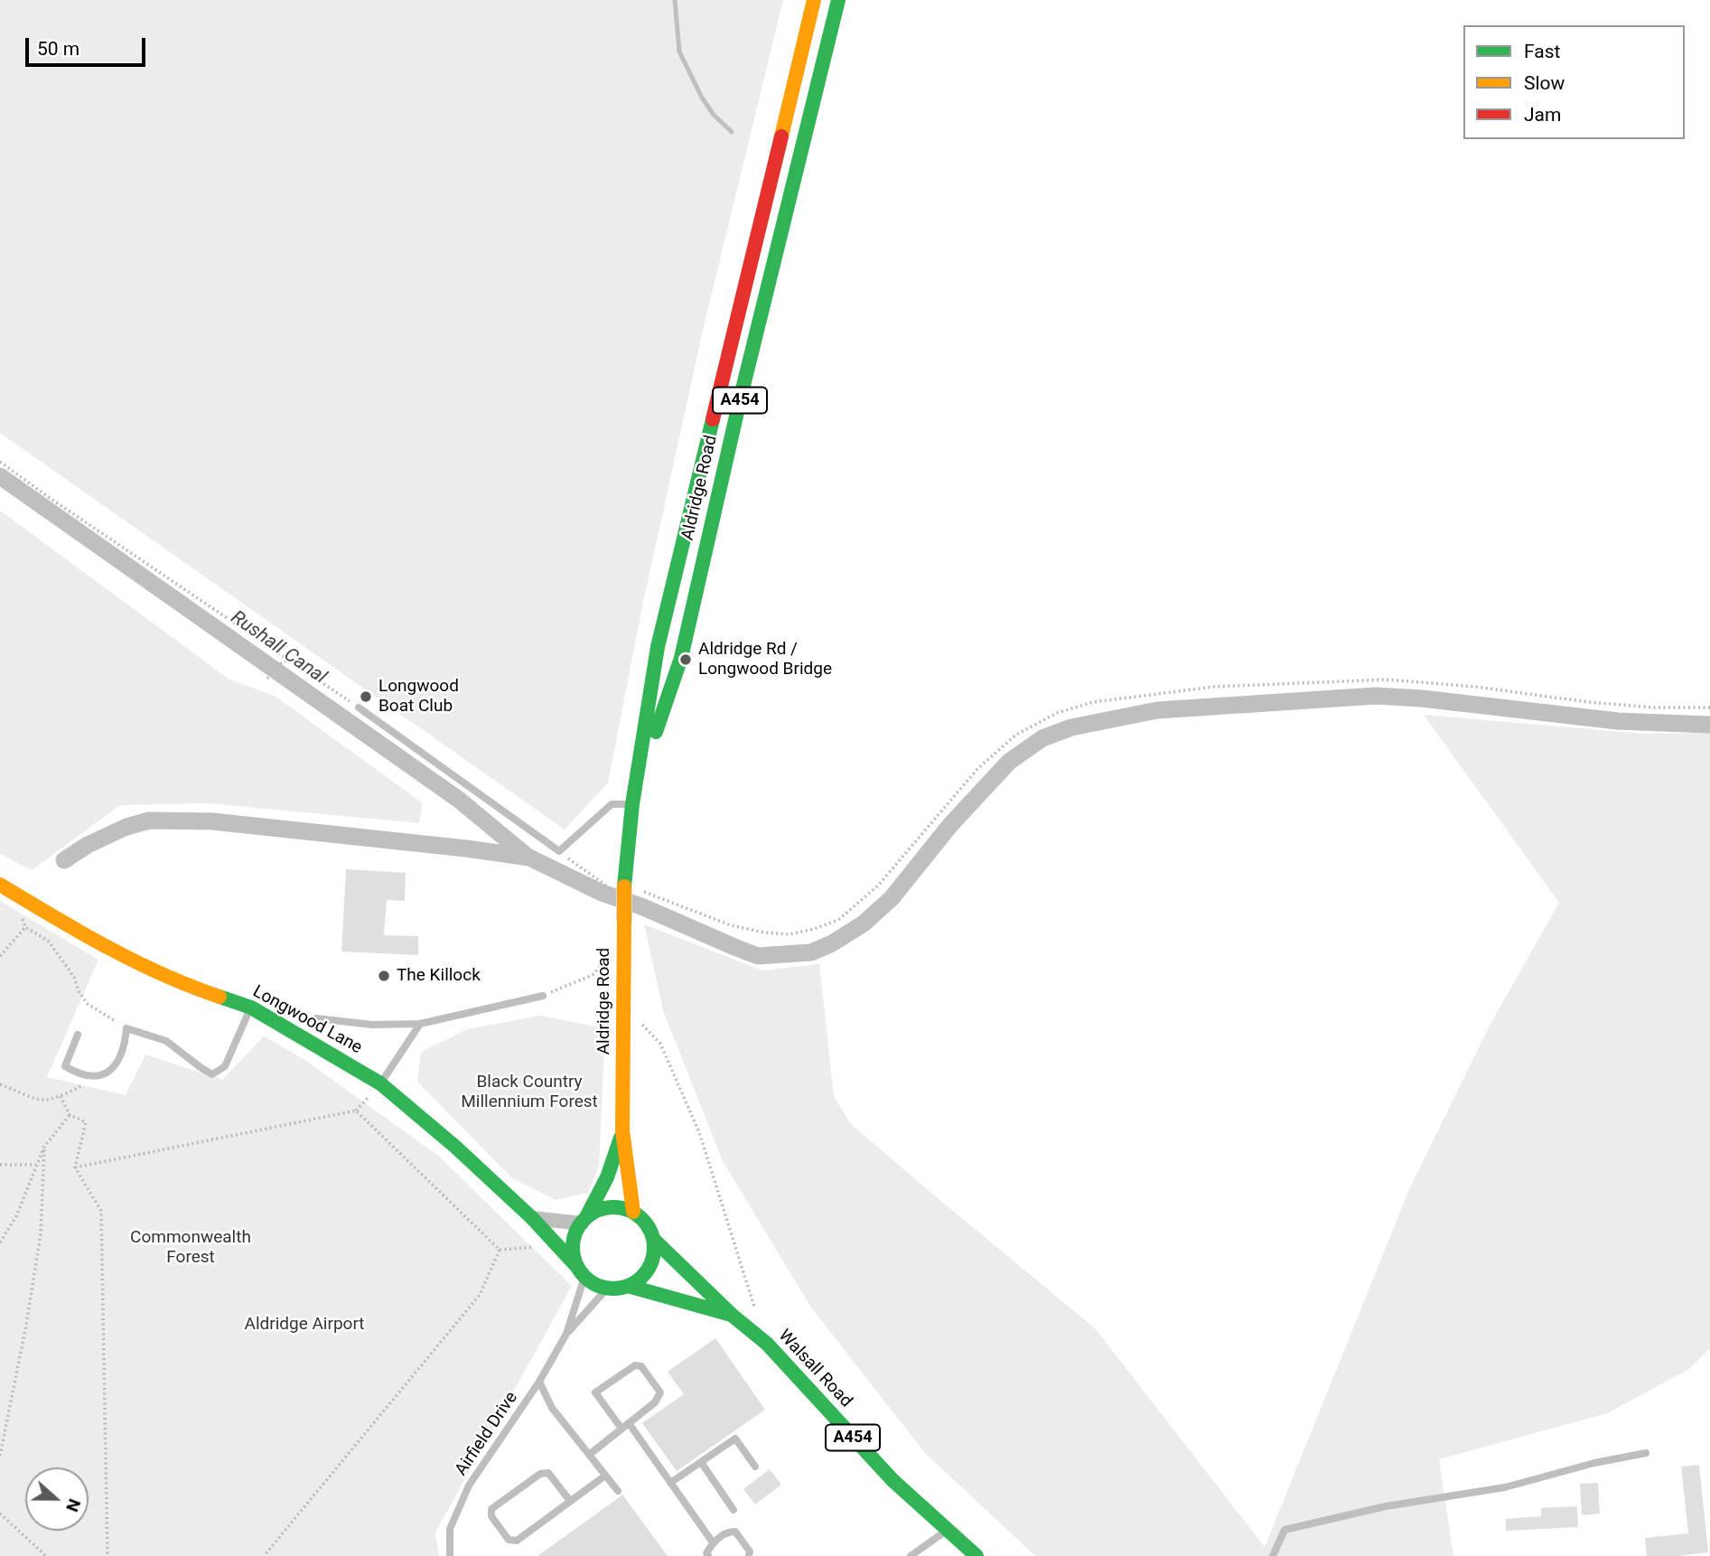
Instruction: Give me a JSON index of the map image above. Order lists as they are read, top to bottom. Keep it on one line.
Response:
{"streets":{"main road":["A454","Aldridge Road","Longwood Lane","Walsall Road"],"lane":["Airfield Drive"]},"crossings":[["Aldridge Road","Longwood Lane"],["Aldridge Road","Walsall Road"],["Aldridge Road","Airfield Drive"],["Longwood Lane","Walsall Road"],["Longwood Lane","Airfield Drive"],["Walsall Road","Airfield Drive"]],"water":["Rushall Canal"],"parks":["Black Country Millennium Forest","Commonwealth Forest","Aldridge Airport"],"places":["Aldridge Rd / Longwood Bridge","Longwood Boat Club","The Killock"],"legend":["Fast","Slow","Jam"],"scale_bar":"50 m","north":"right"}
